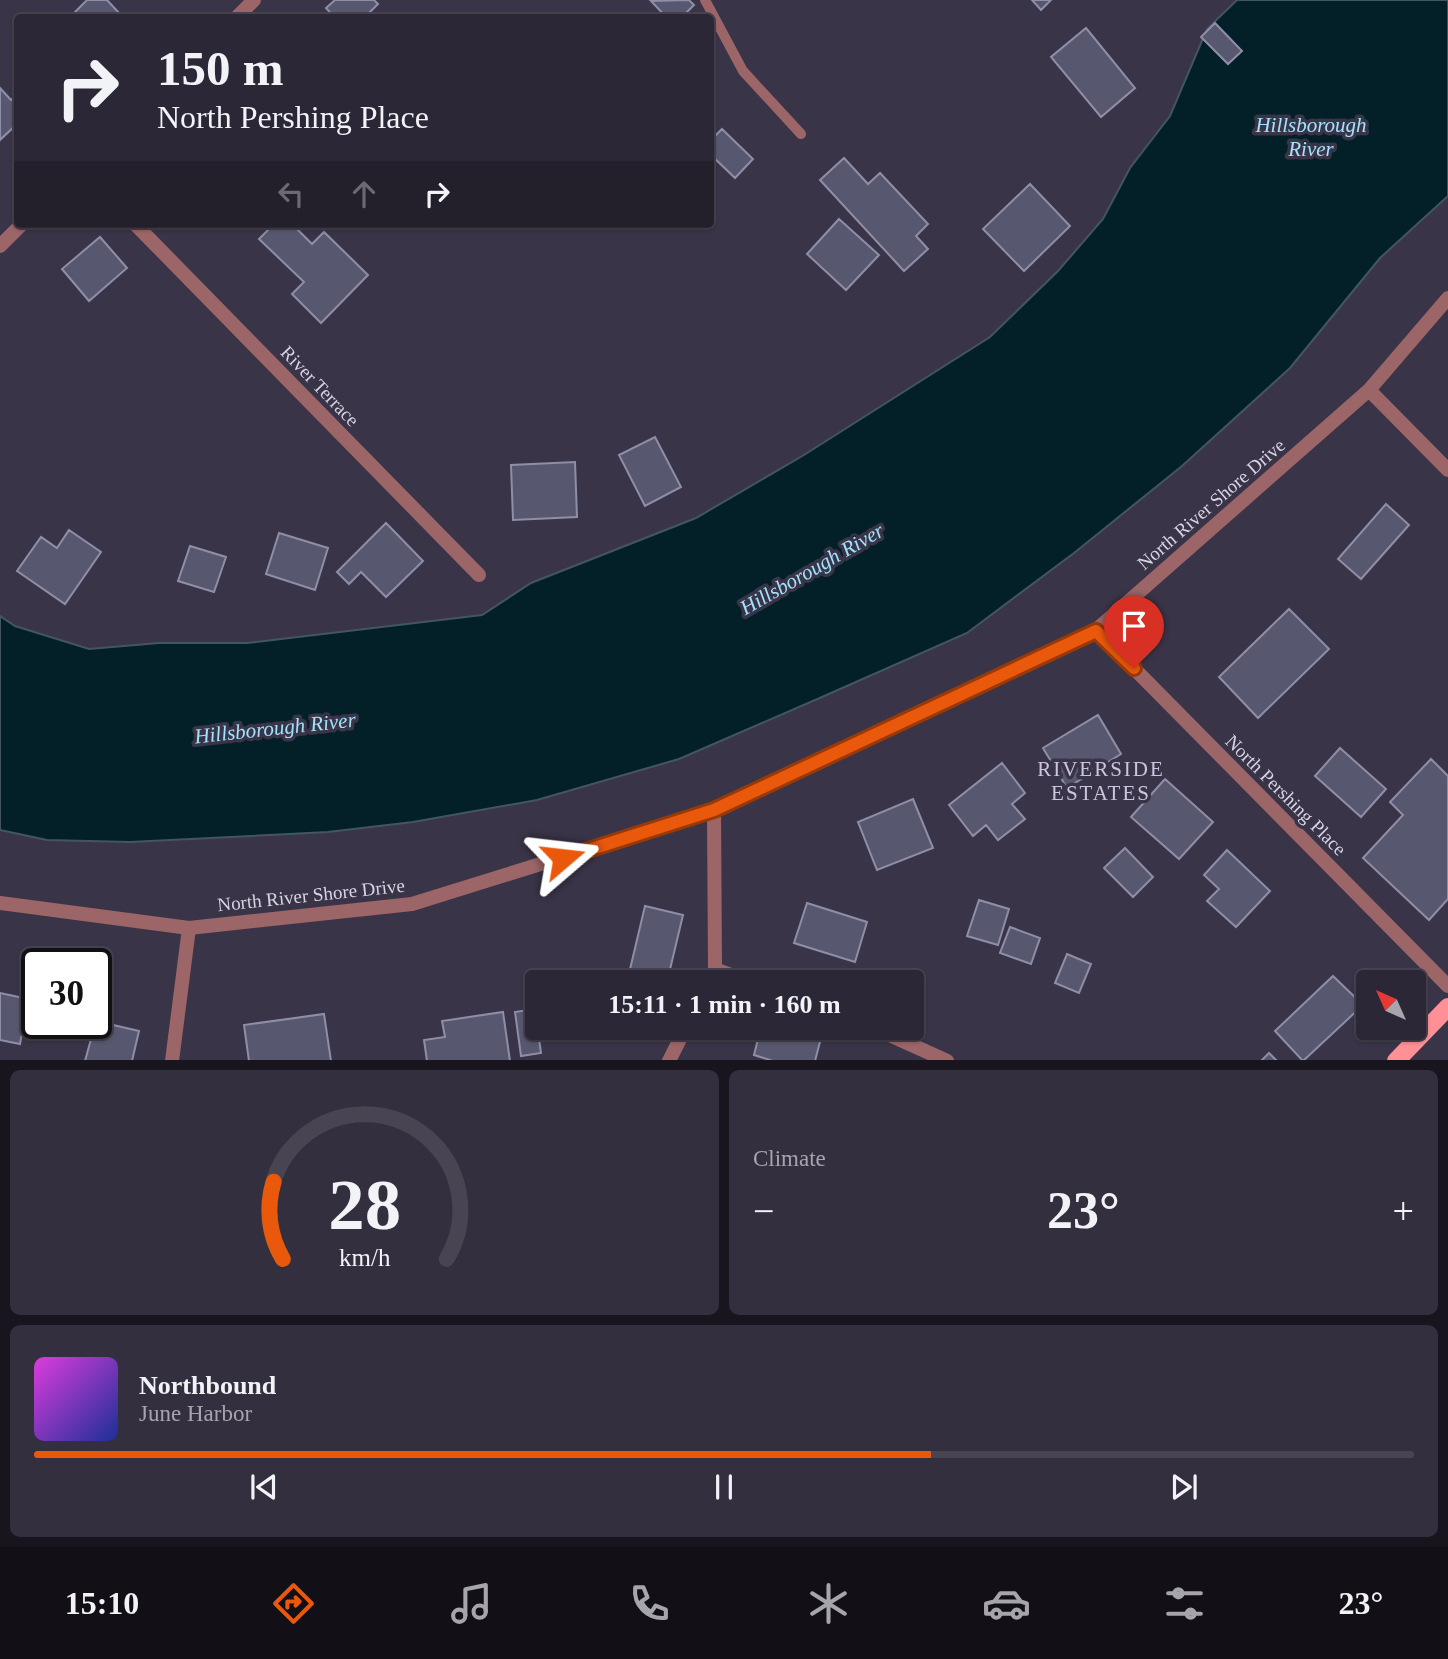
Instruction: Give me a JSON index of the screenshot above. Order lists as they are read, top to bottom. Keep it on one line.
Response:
{"streets":{"street":["River Terrace","North River Shore Drive","North Pershing Place"]},"crossings":[["North River Shore Drive","North Pershing Place"]],"districts":["RIVERSIDE ESTATES"],"water":["Hillsborough River"],"north":"top left","page":{"turn":["150 m","North Pershing Place"],"limit":"30","trip":"15:11 · 1 min · 160 m","tile":"Climate","heat":["−","23°","+"],"song":["Northbound","June Harbor"],"tabs":["15:10","23°"],"gauge":["28","km/h"]}}
